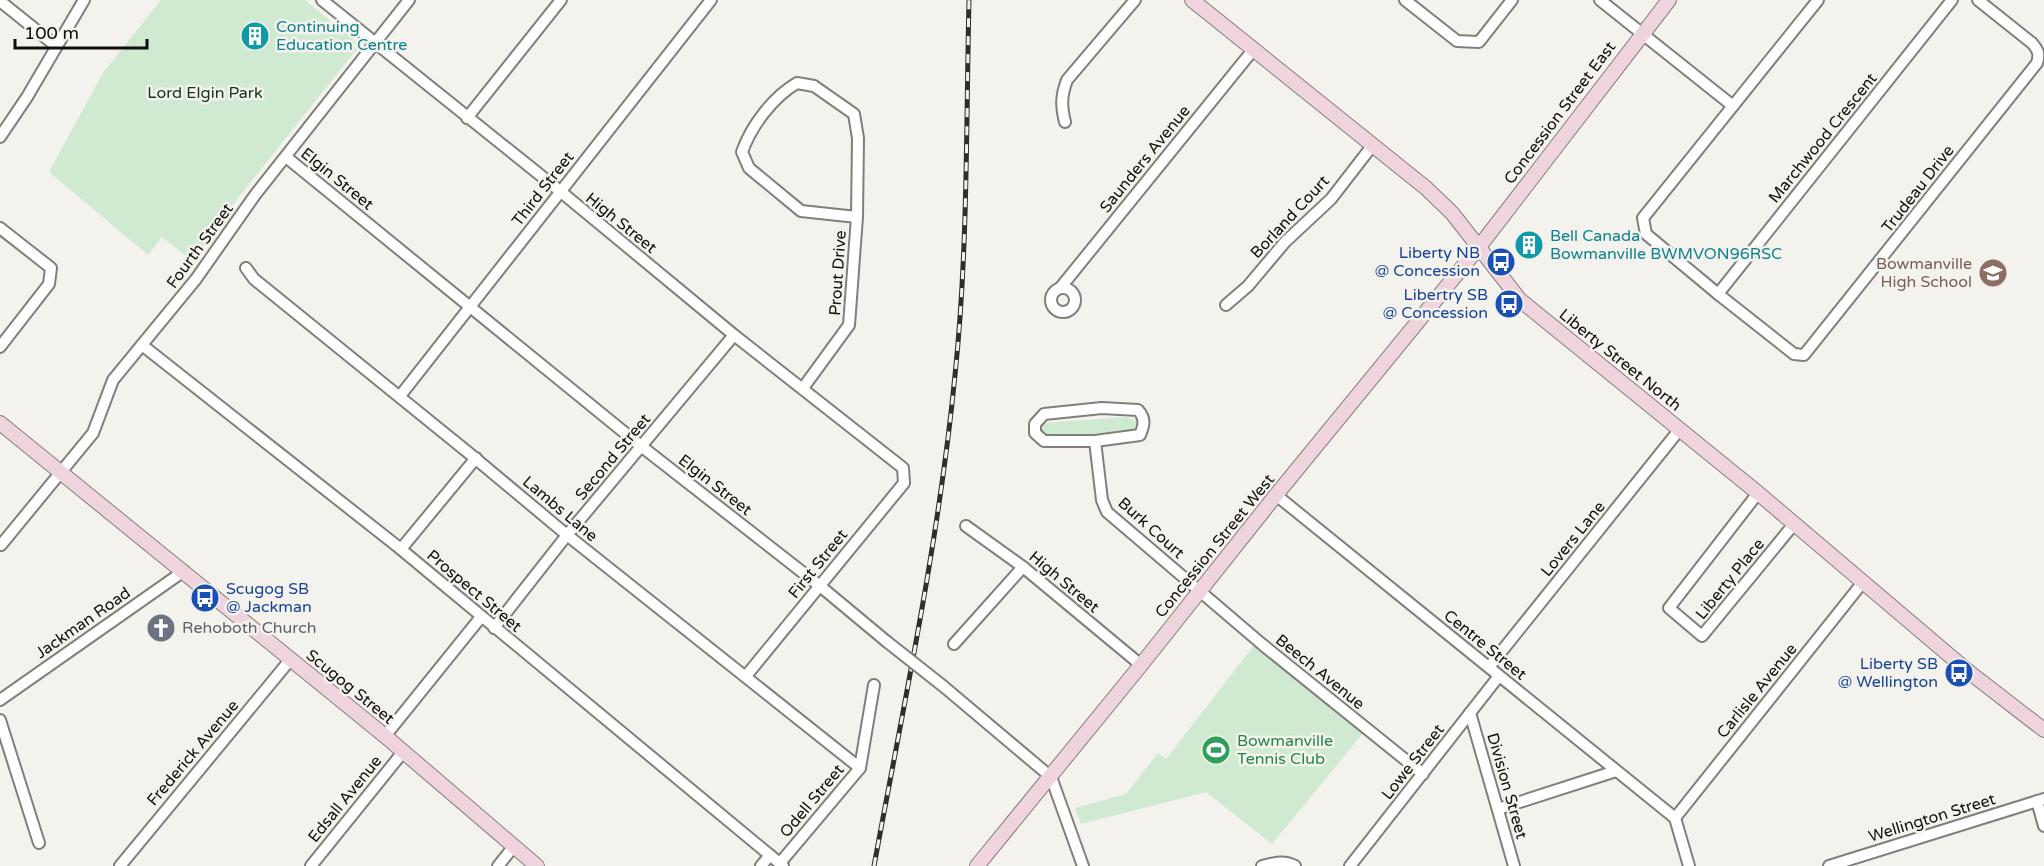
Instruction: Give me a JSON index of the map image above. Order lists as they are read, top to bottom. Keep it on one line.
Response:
{"streets":{"street":["Concession Street East","Marchwood Crescent","Saunders Avenue","Elgin Street","Third Street","Trudeau Drive","Borland Court","High Street","Fourth Street","Prout Drive","Liberty Street North","Second Street","Lambs Lane","Burk Court","Lovers Lane","Concession Street West","First Street","Liberty Place","Prospect Street","Jackman Road","Centre Street","Beech Avenue","Scugog Street","Carlisle Avenue","Frederick Avenue","Lowe Street","Division Street","Edsall Avenue","Odell Street","Wellington Street"]},"crossings":[["Concession Street East","Liberty Street North"],["Concession Street East","Concession Street West"],["Marchwood Crescent","Trudeau Drive"],["Saunders Avenue","Liberty Street North"],["Elgin Street","Third Street"],["Elgin Street","Fourth Street"],["Elgin Street","Second Street"],["Elgin Street","Concession Street West"],["Elgin Street","First Street"],["Third Street","High Street"],["Third Street","Lambs Lane"],["Borland Court","Liberty Street North"],["High Street","Fourth Street"],["High Street","Prout Drive"],["High Street","Second Street"],["High Street","Concession Street West"],["High Street","First Street"],["Fourth Street","Prospect Street"],["Fourth Street","Scugog Street"],["Liberty Street North","Lovers Lane"],["Liberty Street North","Concession Street West"],["Liberty Street North","Liberty Place"],["Liberty Street North","Carlisle Avenue"],["Second Street","Lambs Lane"],["Second Street","Prospect Street"],["Lambs Lane","First Street"],["Lambs Lane","Odell Street"],["Burk Court","Concession Street West"],["Burk Court","Beech Avenue"],["Lovers Lane","Centre Street"],["Concession Street West","Centre Street"],["Concession Street West","Beech Avenue"],["Prospect Street","Odell Street"],["Jackman Road","Scugog Street"],["Centre Street","Carlisle Avenue"],["Centre Street","Lowe Street"],["Beech Avenue","Lowe Street"],["Scugog Street","Frederick Avenue"],["Scugog Street","Edsall Avenue"],["Lowe Street","Division Street"]],"parks":["Lord Elgin Park"],"places":{"building":["Continuing Education Centre","Bell Canada Bowmanville BWMVON96RSC"],"bus stop":["Liberty NB @ Concession","Libertry SB @ Concession","Scugog SB @ Jackman","Liberty SB @ Wellington"],"school or university":["Bowmanville High School"],"church":["Rehoboth Church"],"sports":["Bowmanville Tennis Club"]},"scale_bar":"100 m"}
